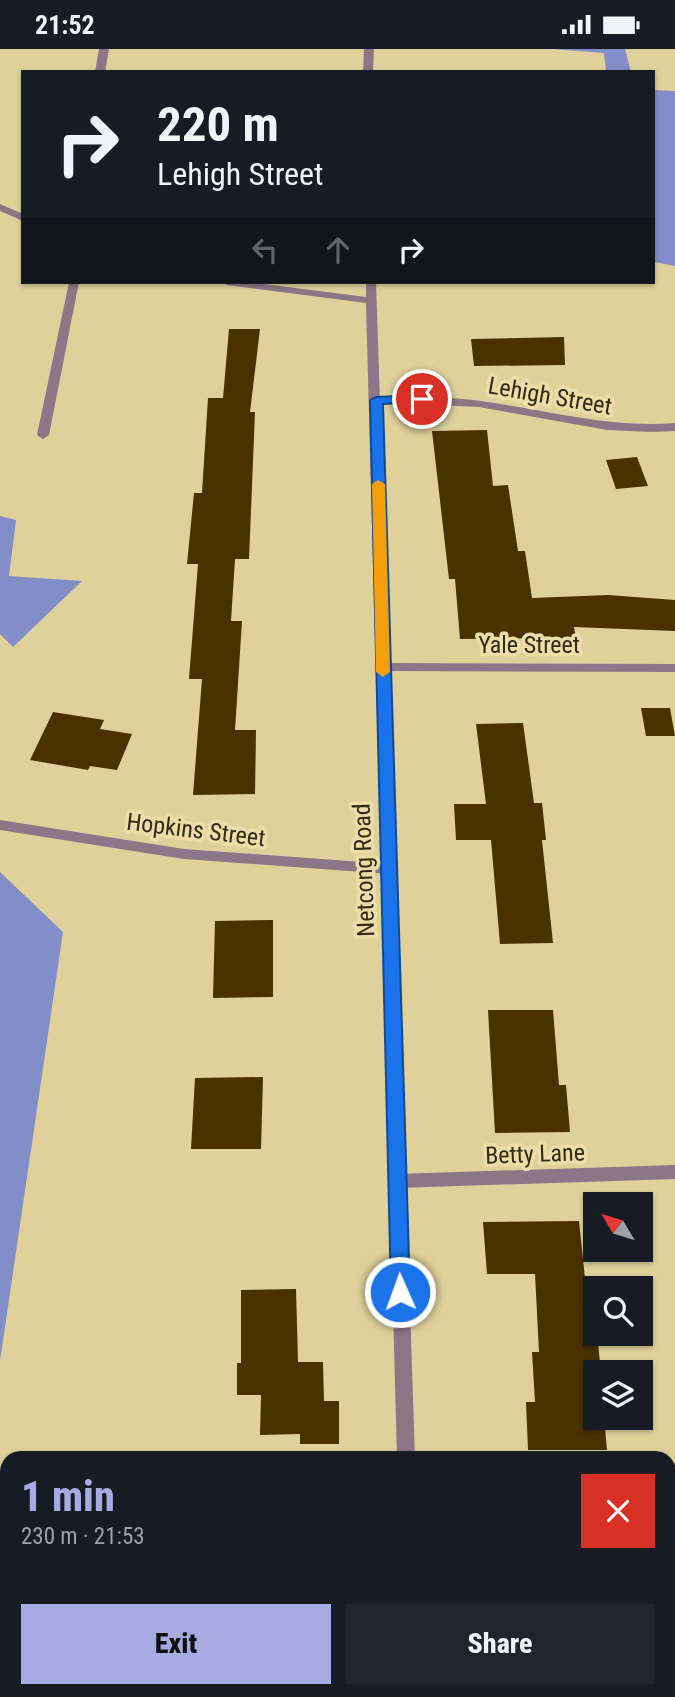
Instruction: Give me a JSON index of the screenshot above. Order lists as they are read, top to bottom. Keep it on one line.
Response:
{"streets":{"street":["Lehigh Street","Yale Street","Hopkins Street","Netcong Road","Betty Lane"]},"crossings":[["Lehigh Street","Netcong Road"],["Yale Street","Netcong Road"],["Hopkins Street","Netcong Road"],["Netcong Road","Betty Lane"]],"north":"top left","page":{"status":"21:52","turn":["220 m","Lehigh Street"],"heading":["1 min","230 m · 21:53"],"buttons":["Exit","Share"]}}
